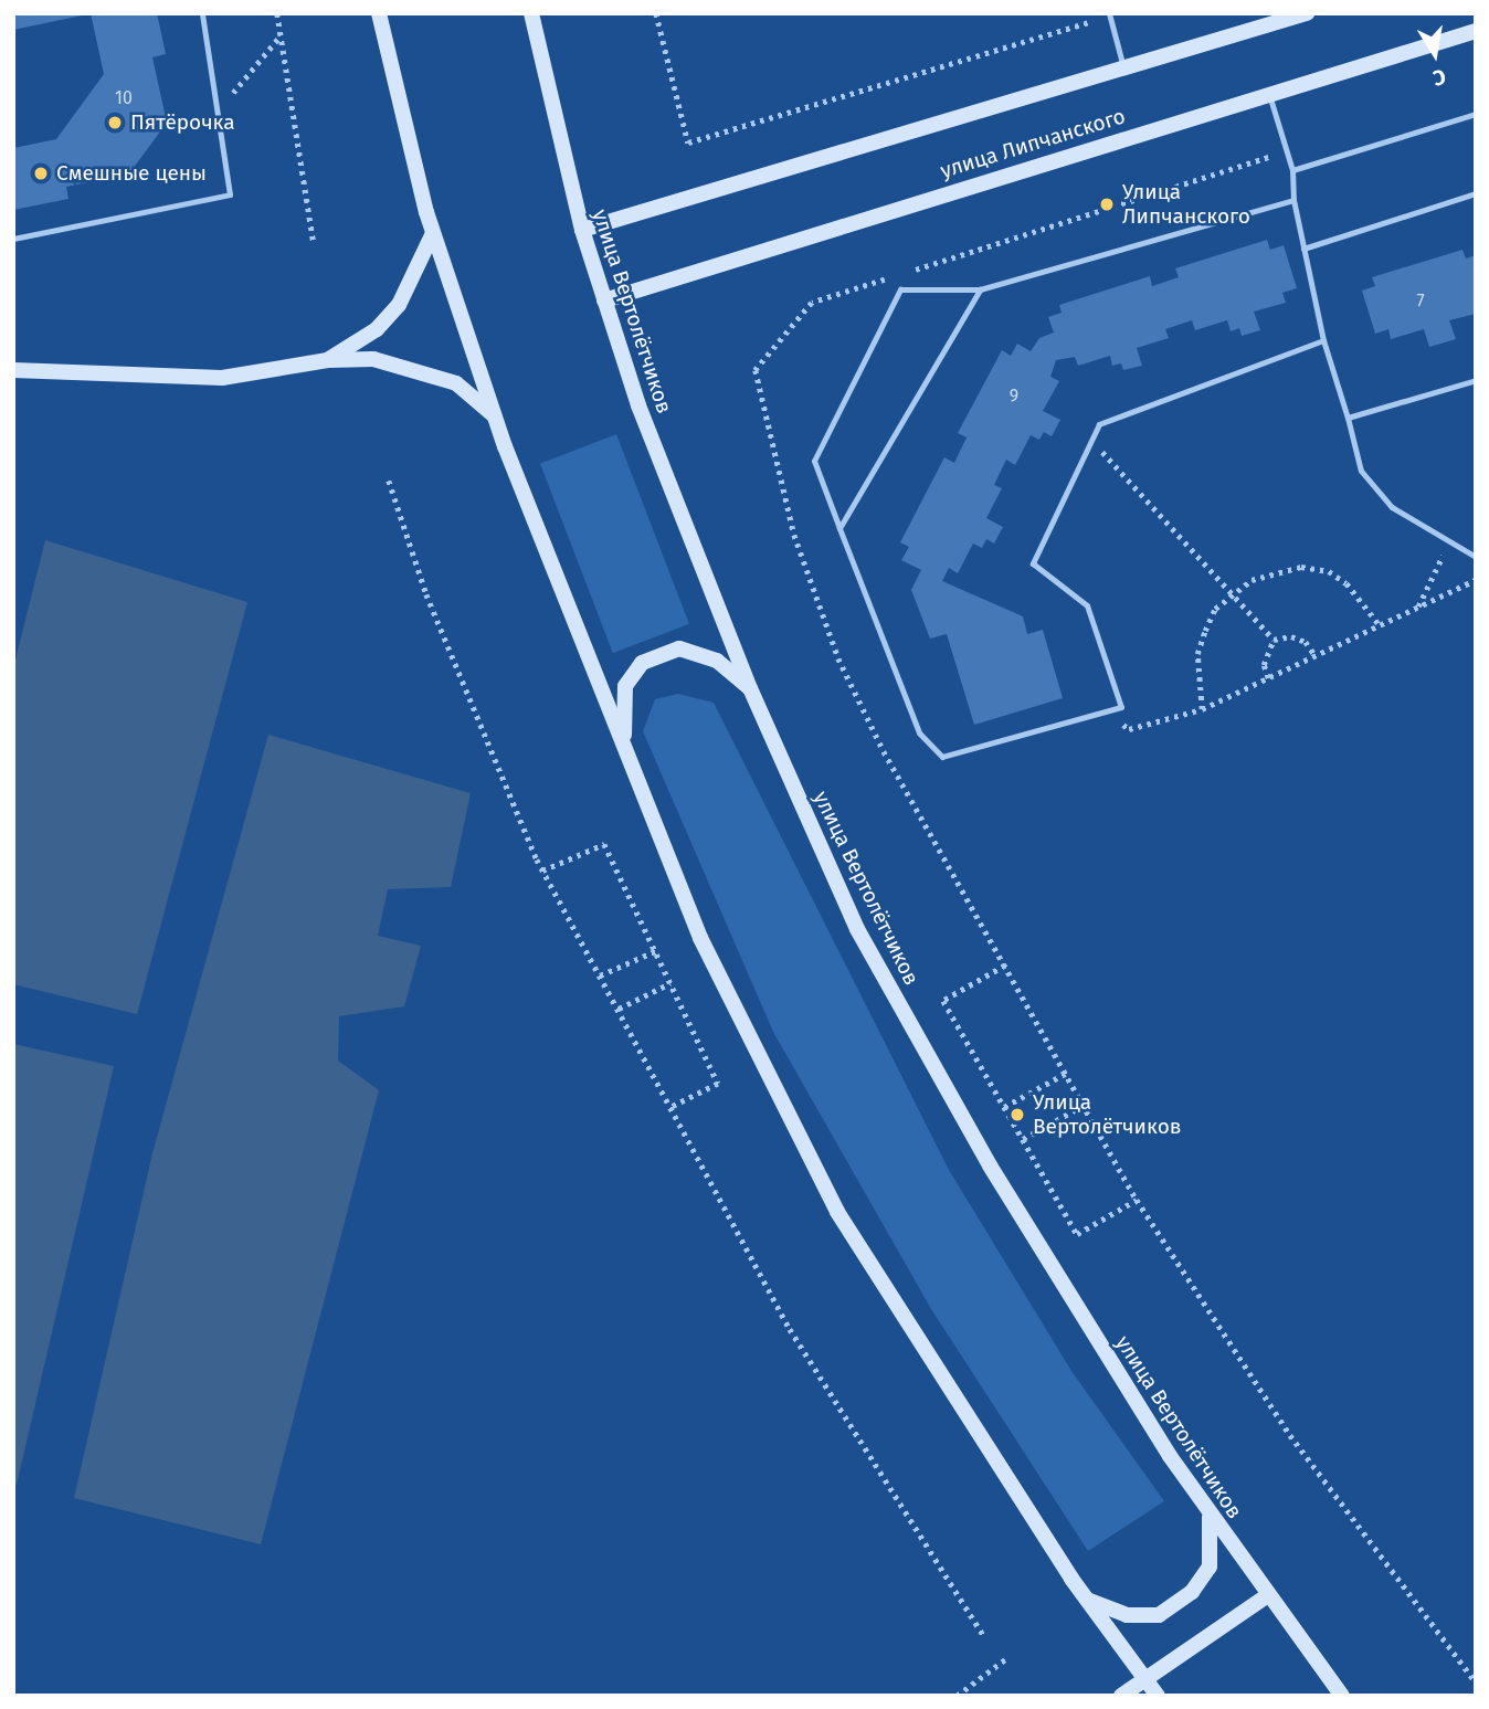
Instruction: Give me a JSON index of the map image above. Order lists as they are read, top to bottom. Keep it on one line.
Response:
{"streets":{"main road":["улица Липчанского","улица Вертолётчиков"]},"crossings":[["улица Липчанского","улица Вертолётчиков"]],"places":["Пятёрочка","Смешные цены","Улица Липчанского","Улица Вертолётчиков"],"house_numbers":["10","7","9"],"north":"bottom"}
